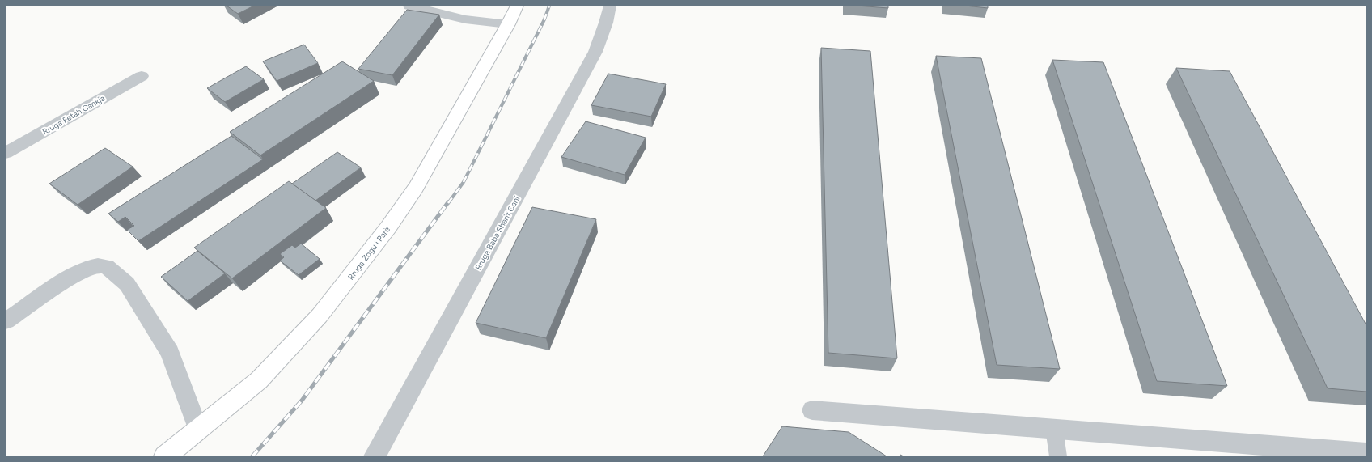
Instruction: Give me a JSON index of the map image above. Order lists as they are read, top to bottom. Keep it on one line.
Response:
{"streets":{"main road":["Rruga Zogu i Parë"],"street":["Rruga Fetah Cankja","Rruga Baba Sherif Cani"]}}
